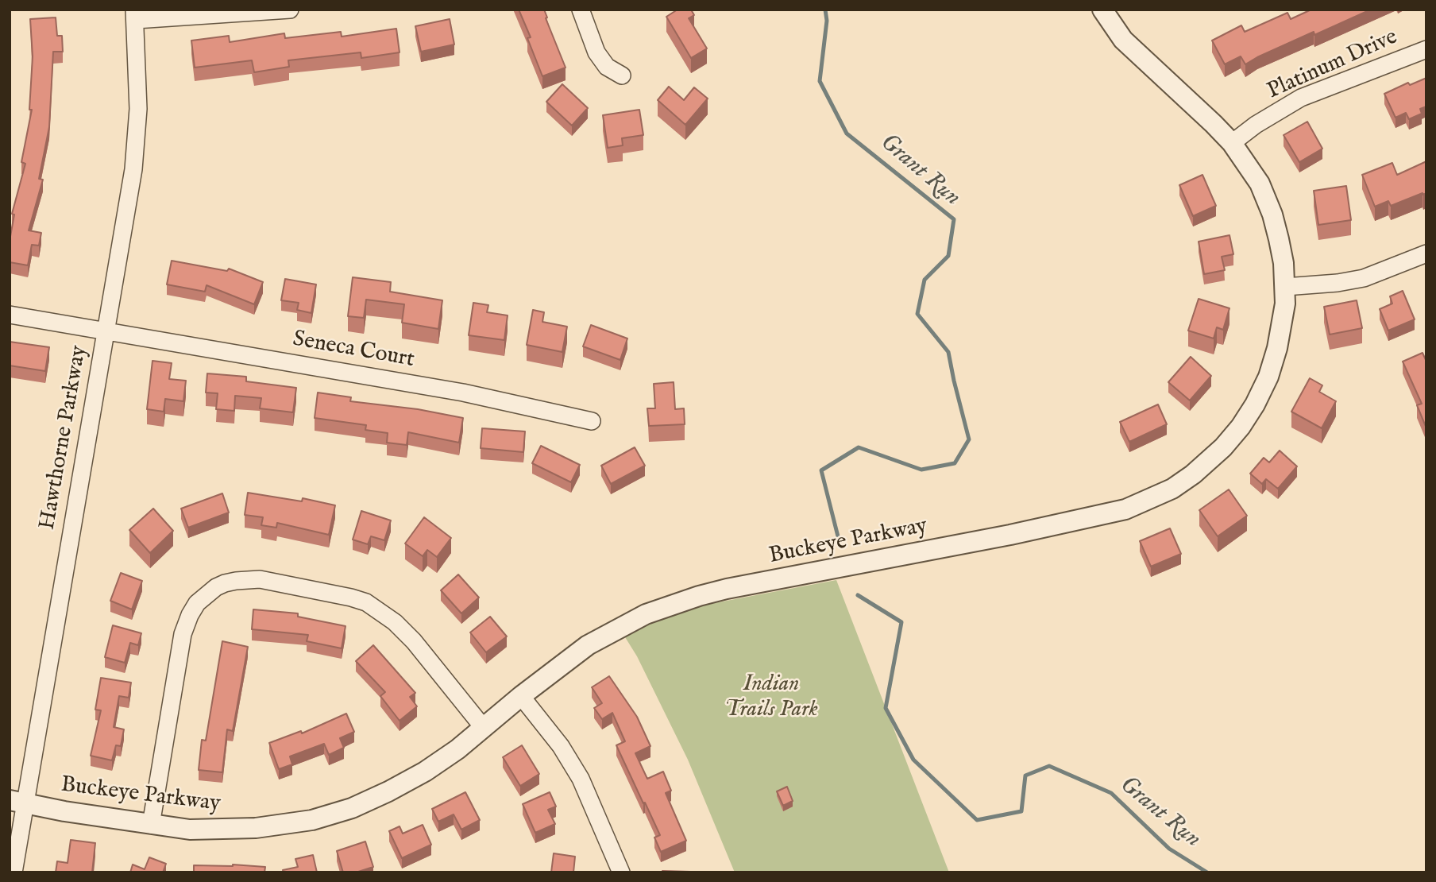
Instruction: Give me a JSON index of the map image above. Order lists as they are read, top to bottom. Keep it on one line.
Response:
{"streets":{"street":["Platinum Drive","Seneca Court","Hawthorne Parkway","Buckeye Parkway"]},"crossings":[["Platinum Drive","Buckeye Parkway"],["Seneca Court","Hawthorne Parkway"],["Hawthorne Parkway","Buckeye Parkway"]],"water":["Grant Run"],"parks":["Indian Trails Park"]}
